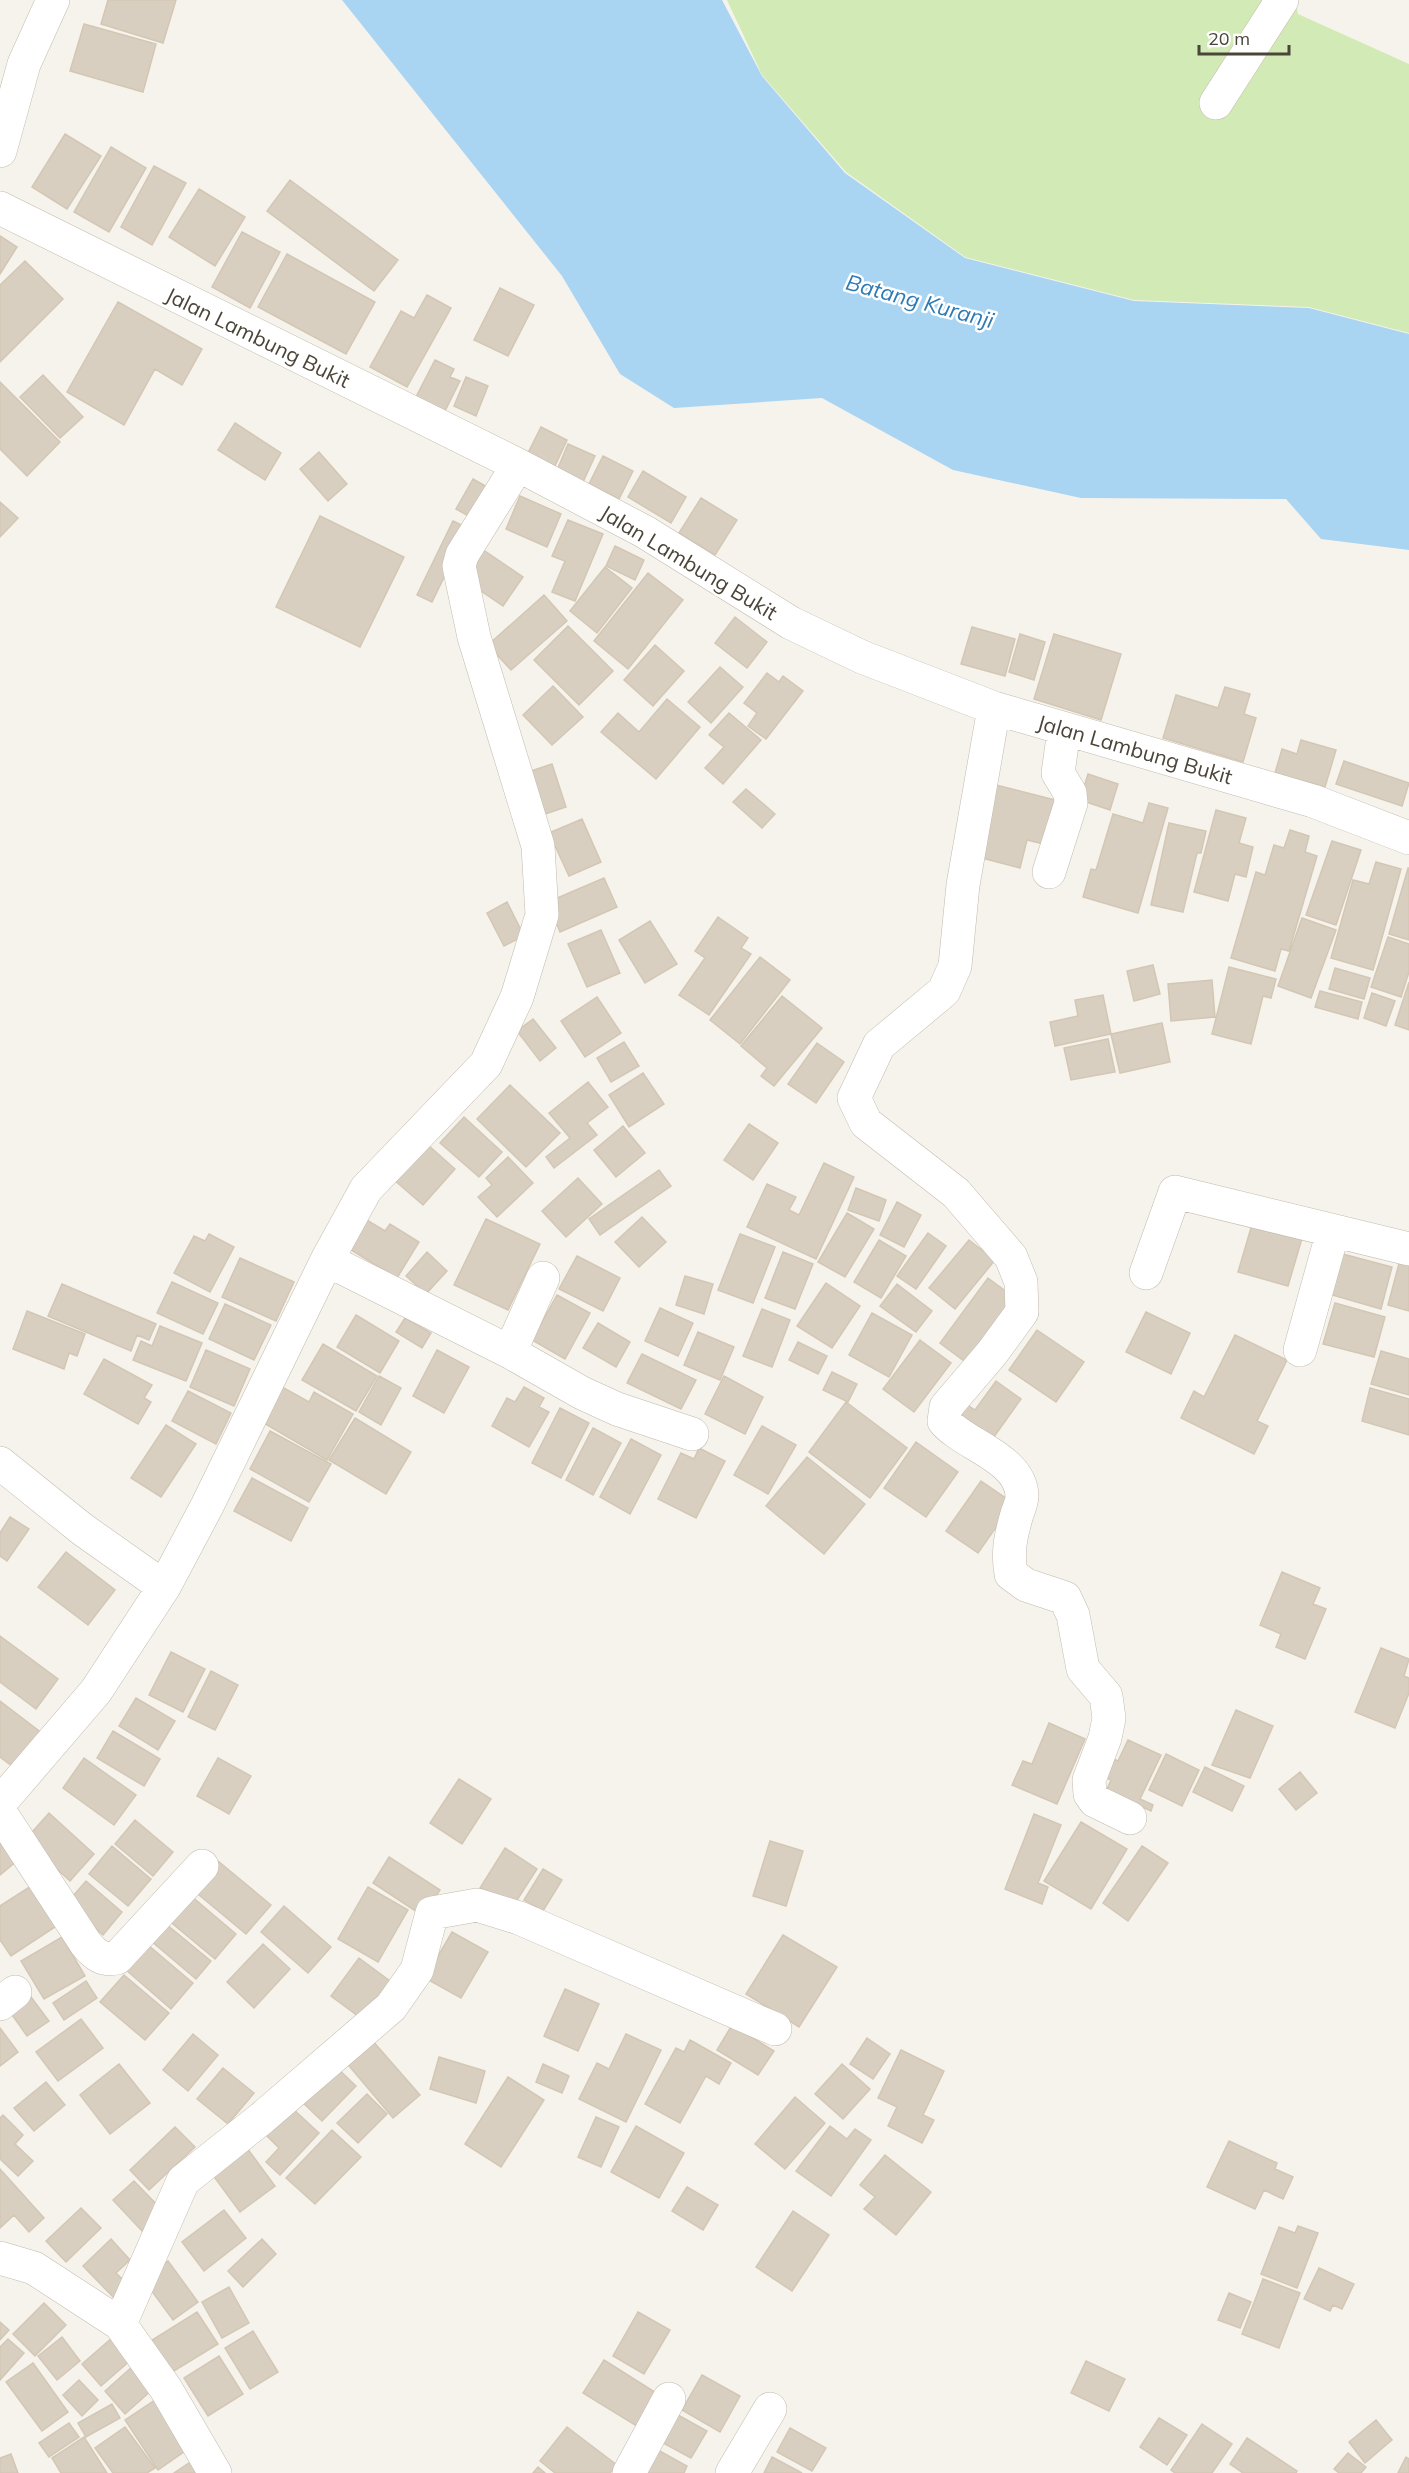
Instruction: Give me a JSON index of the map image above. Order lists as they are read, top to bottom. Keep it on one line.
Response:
{"streets":{"street":["Jalan Lambung Bukit"]},"water":["Batang Kuranji"],"scale_bar":"20 m"}
